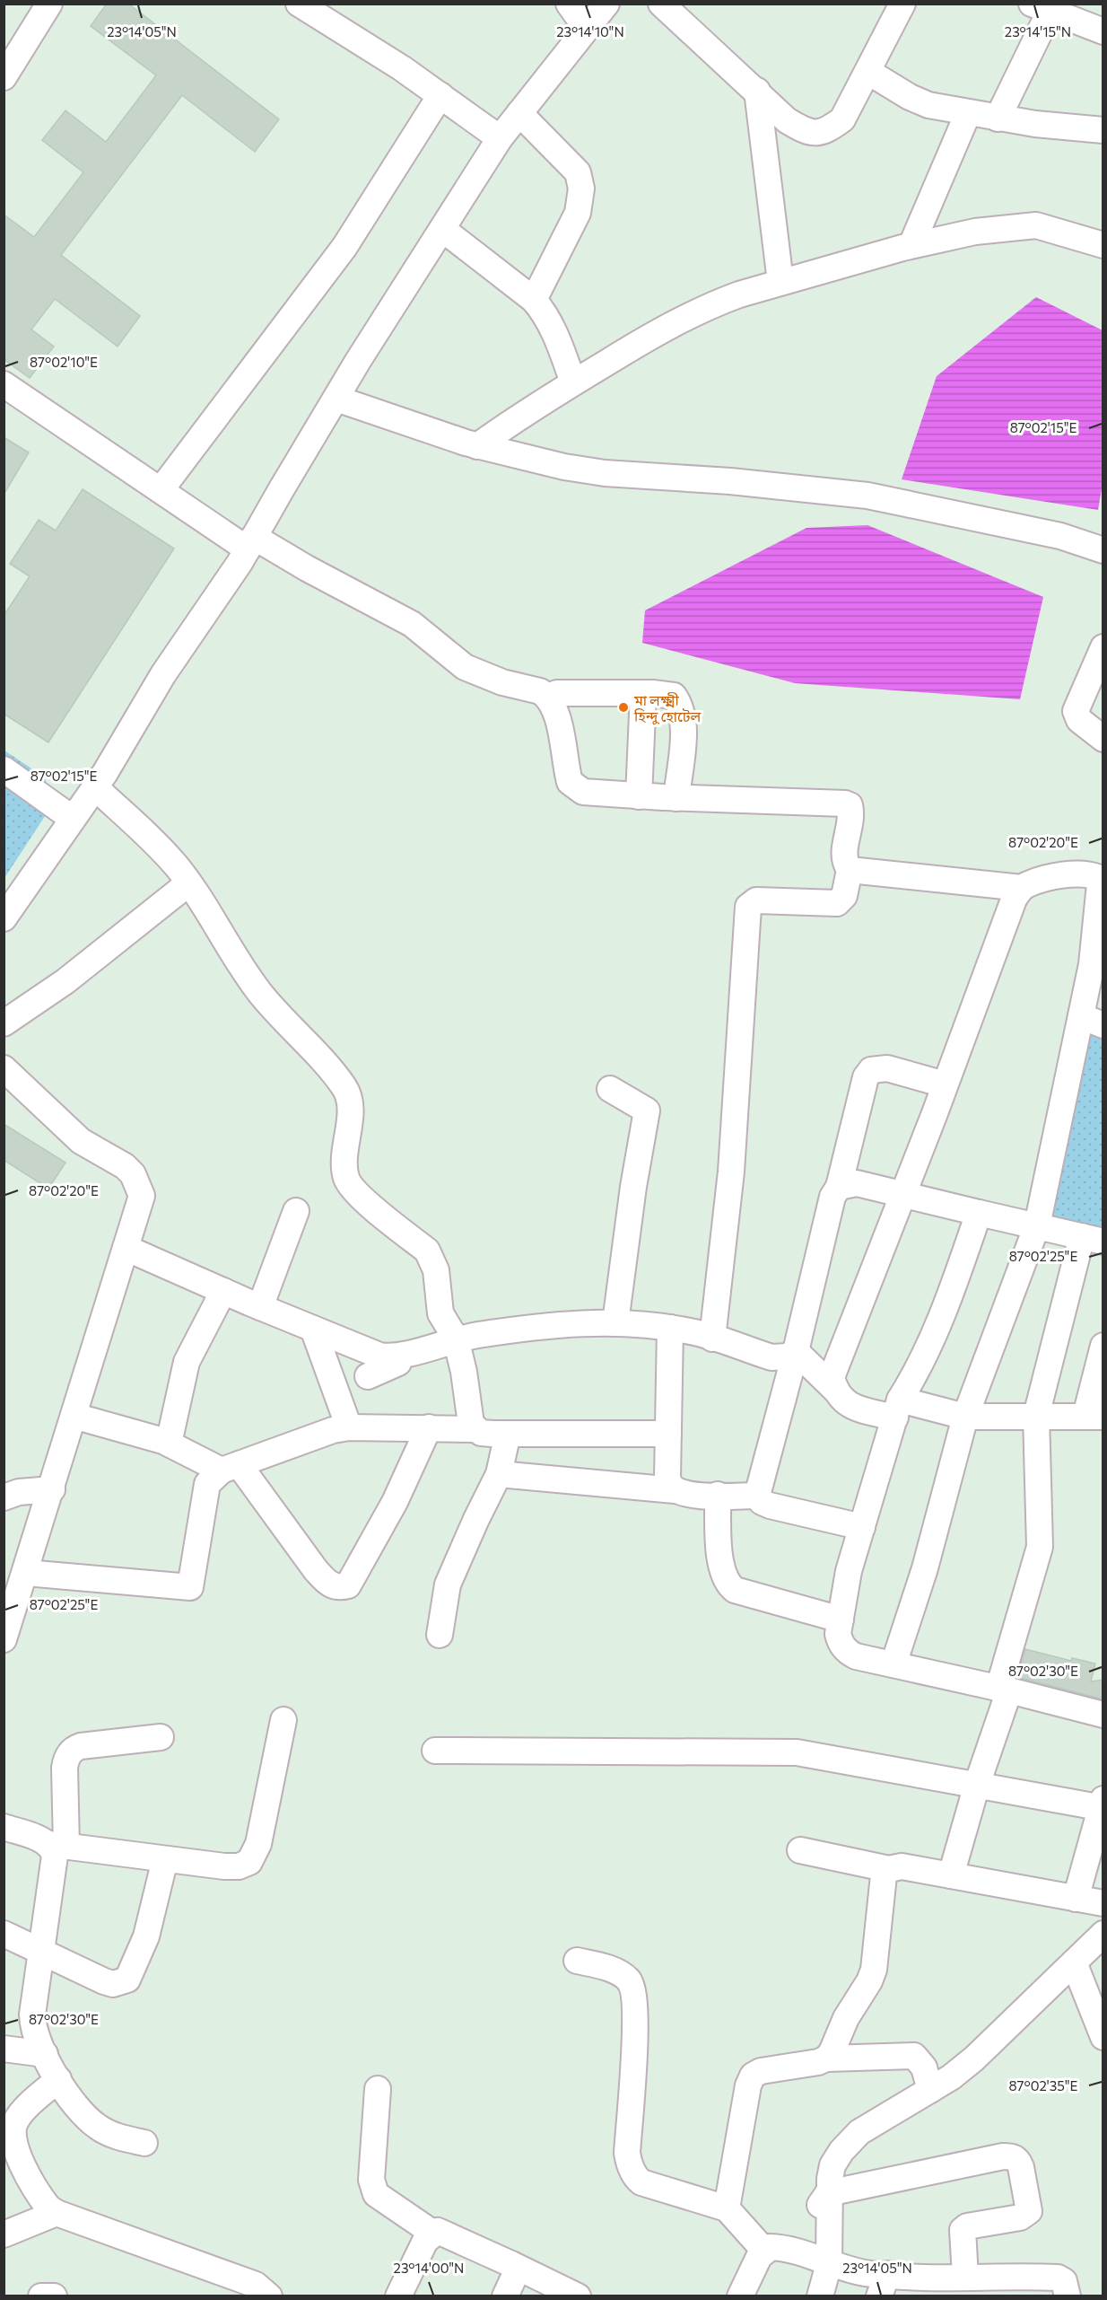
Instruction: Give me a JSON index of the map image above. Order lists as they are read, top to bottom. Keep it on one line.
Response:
{"places":["মা লক্ষ্মী হিন্দু হোটেল"],"coordinates":["23°14'05\"N","23°14'10\"N","23°14'15\"N","87°02'10\"E","87°02'15\"E","87°02'20\"E","87°02'25\"E","87°02'30\"E","87°02'35\"E","23°14'00\"N"]}
